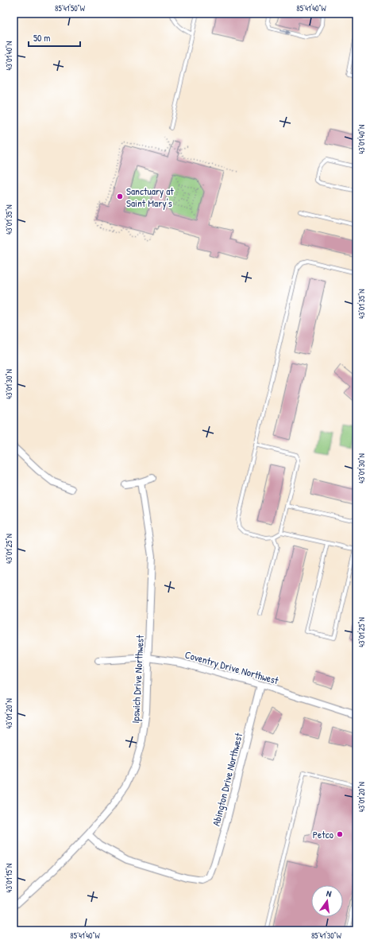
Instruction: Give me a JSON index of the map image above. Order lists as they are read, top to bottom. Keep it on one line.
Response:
{"streets":{"street":["Coventry Drive Northwest","Ipswich Drive Northwest","Abington Drive Northwest"]},"crossings":[["Coventry Drive Northwest","Ipswich Drive Northwest"],["Coventry Drive Northwest","Abington Drive Northwest"],["Ipswich Drive Northwest","Abington Drive Northwest"]],"places":["Sanctuary at Saint Mary's","Petco"],"scale_bar":"50 m","north":"top","coordinates":["85°41'50\"W","85°41'40\"W","43°01'40\"N","43°01'35\"N","43°01'30\"N","43°01'25\"N","43°01'20\"N","43°01'15\"N","85°41'30\"W"]}
